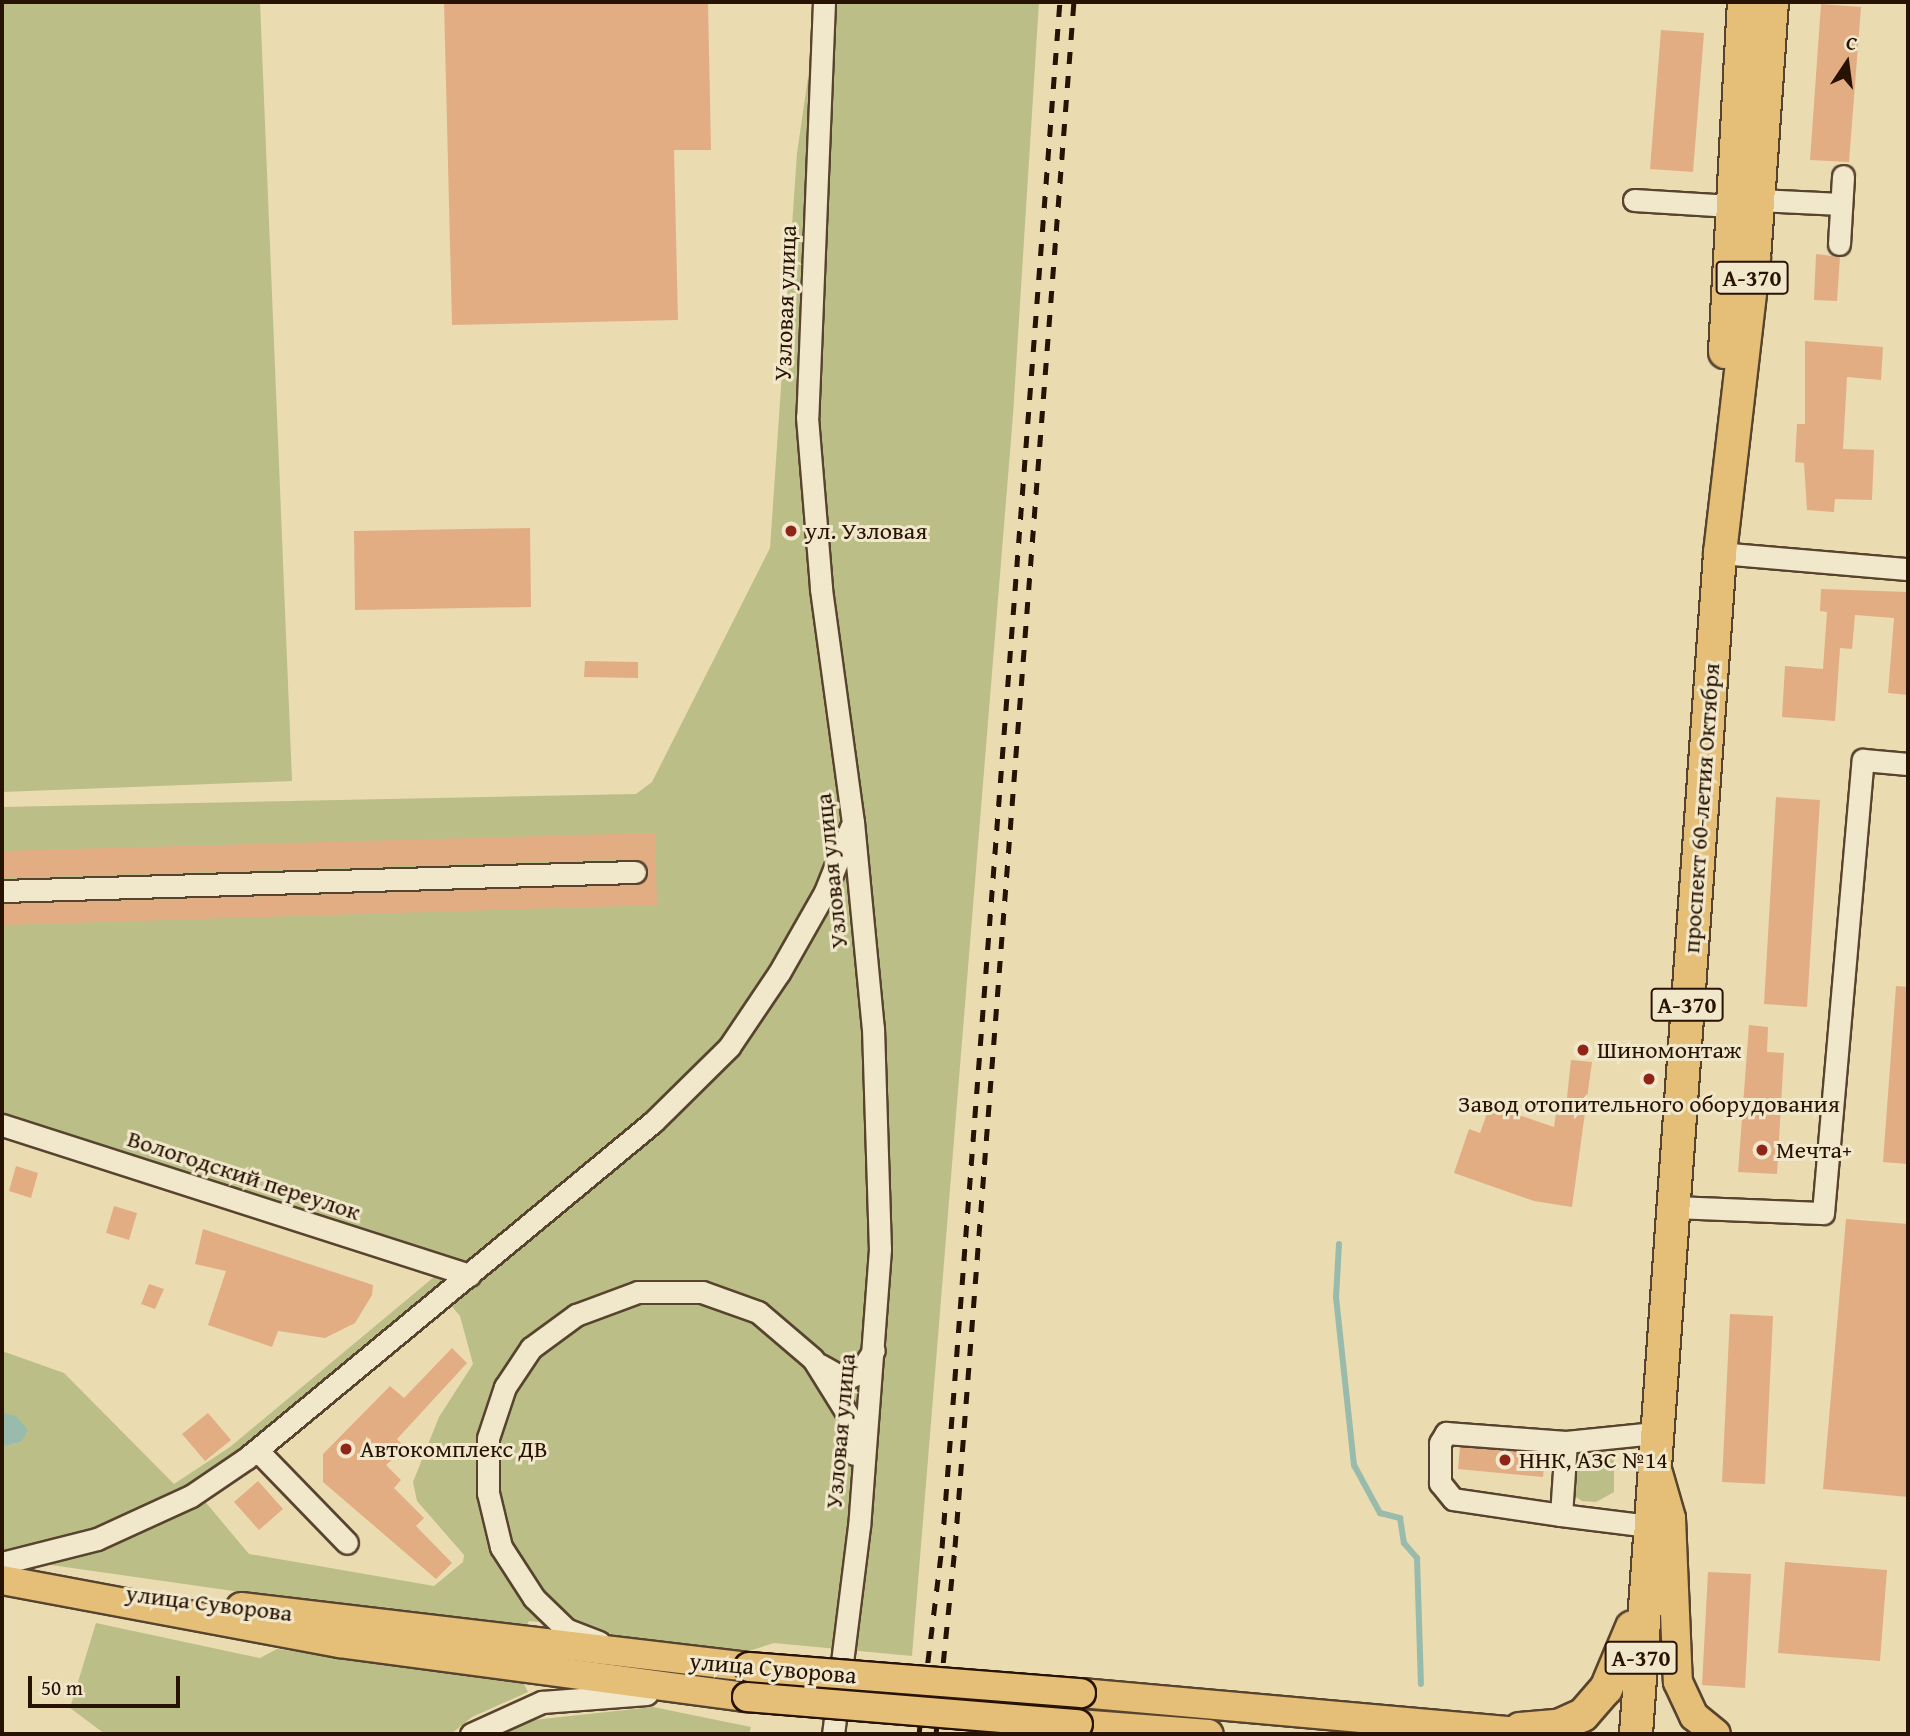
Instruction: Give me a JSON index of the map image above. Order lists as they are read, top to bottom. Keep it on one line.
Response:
{"streets":{"highway":["А-370","проспект 60-летия Октября"],"main road":["улица Суворова"],"street":["Узловая улица","Вологодский переулок"]},"places":["ул. Узловая","Шиномонтаж","Завод отопительного оборудования","Мечта+","Автокомплекс ДВ","ННК, АЗС №14"],"scale_bar":"50 m","north":"top"}
